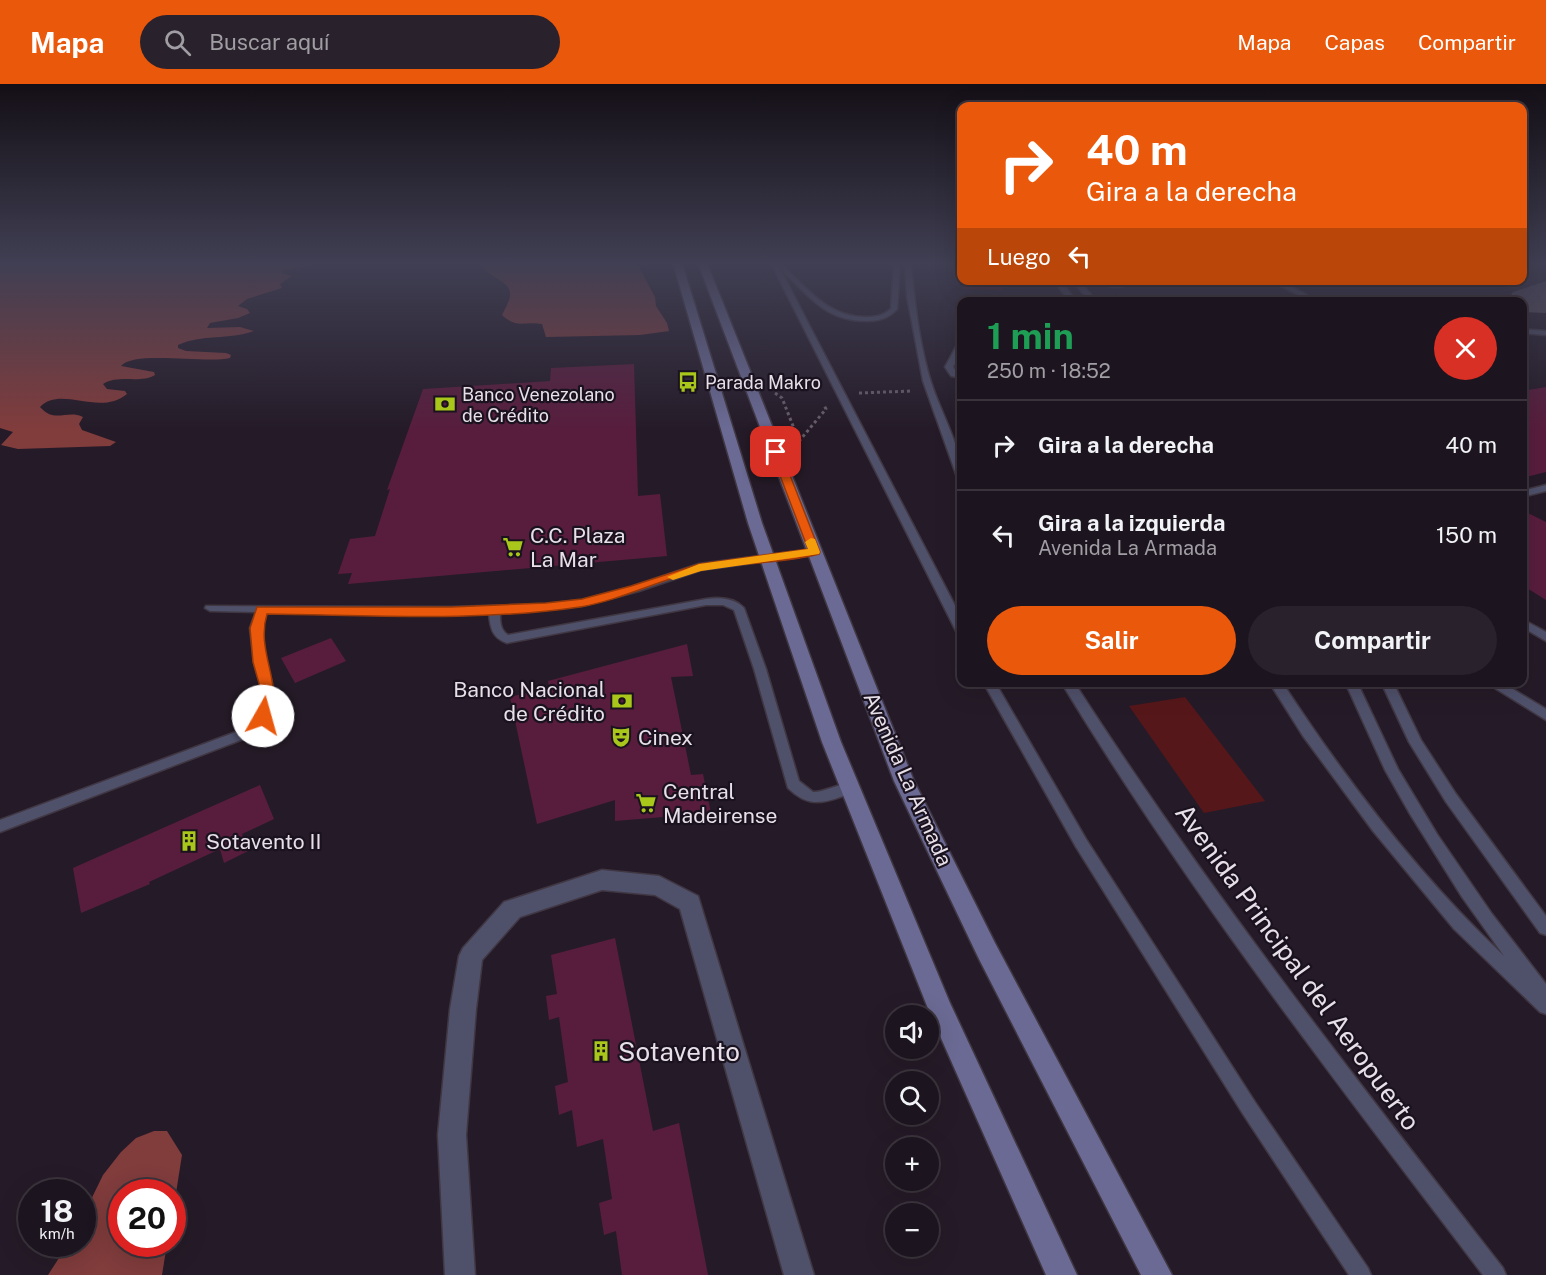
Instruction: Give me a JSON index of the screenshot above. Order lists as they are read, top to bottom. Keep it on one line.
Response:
{"streets":{"main road":["Avenida La Armada"],"lane":["Avenida Principal del Aeropuerto"]},"places":{"bus stop":["Parada Makro"],"bank":["Banco Venezolano de Crédito","Banco Nacional de Crédito"],"supermarket":["C.C. Plaza La Mar","Central Madeirense"],"theatre":["Cinex"],"building":["Sotavento II","Sotavento"]},"page":{"header":"Mapa","search":"Buscar aquí","nav":["Mapa","Capas","Compartir"],"turn":["40 m","Gira a la derecha"],"then":"Luego","heading":["1 min","250 m · 18:52"],"list":[{"name":"Gira a la derecha","value":"40 m"},{"name":"Gira a la izquierda","note":"Avenida La Armada","value":"150 m"}],"buttons":["Salir","Compartir"],"map_buttons":["+","−"],"speed":"18 km/h","limit":"20"}}
